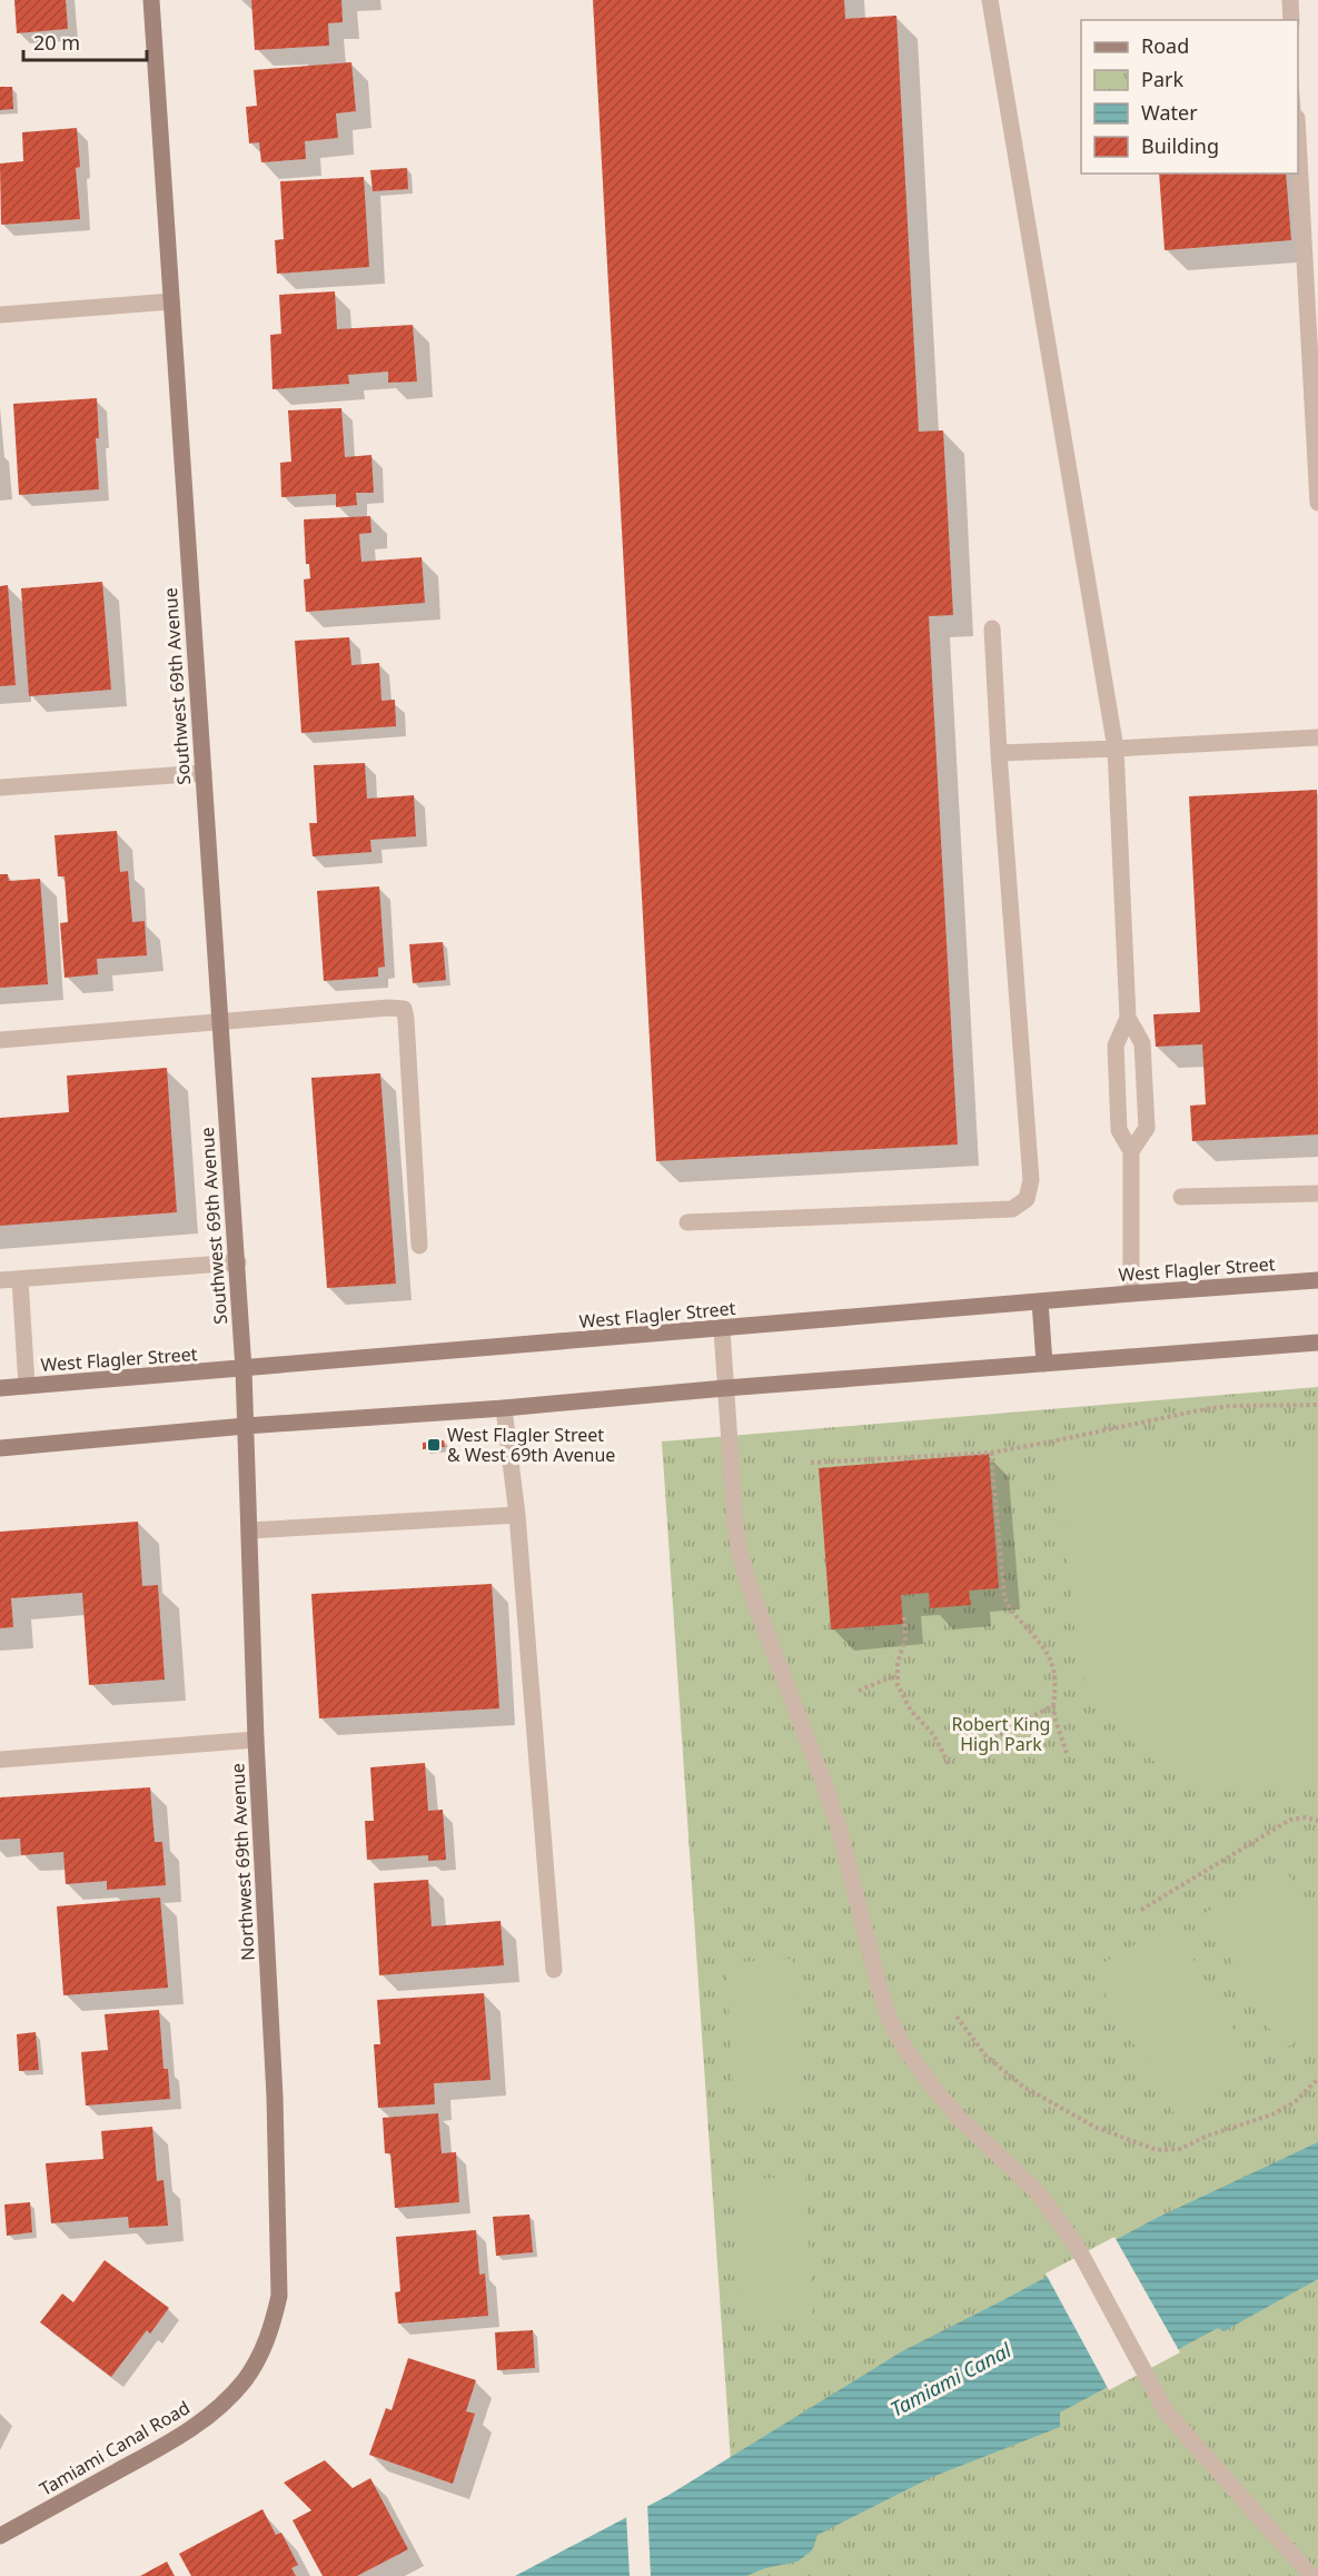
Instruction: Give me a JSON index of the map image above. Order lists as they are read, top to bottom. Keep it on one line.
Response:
{"streets":{"main road":["Southwest 69th Avenue","West Flagler Street","Northwest 69th Avenue","Tamiami Canal Road"]},"crossings":[["Southwest 69th Avenue","West Flagler Street"],["Southwest 69th Avenue","Northwest 69th Avenue"],["West Flagler Street","Northwest 69th Avenue"],["Northwest 69th Avenue","Tamiami Canal Road"]],"water":["Tamiami Canal"],"parks":["Robert King High Park"],"places":{"transit":["West Flagler Street & West 69th Avenue"]},"legend":["Road","Park","Water","Building"],"scale_bar":"20 m"}
